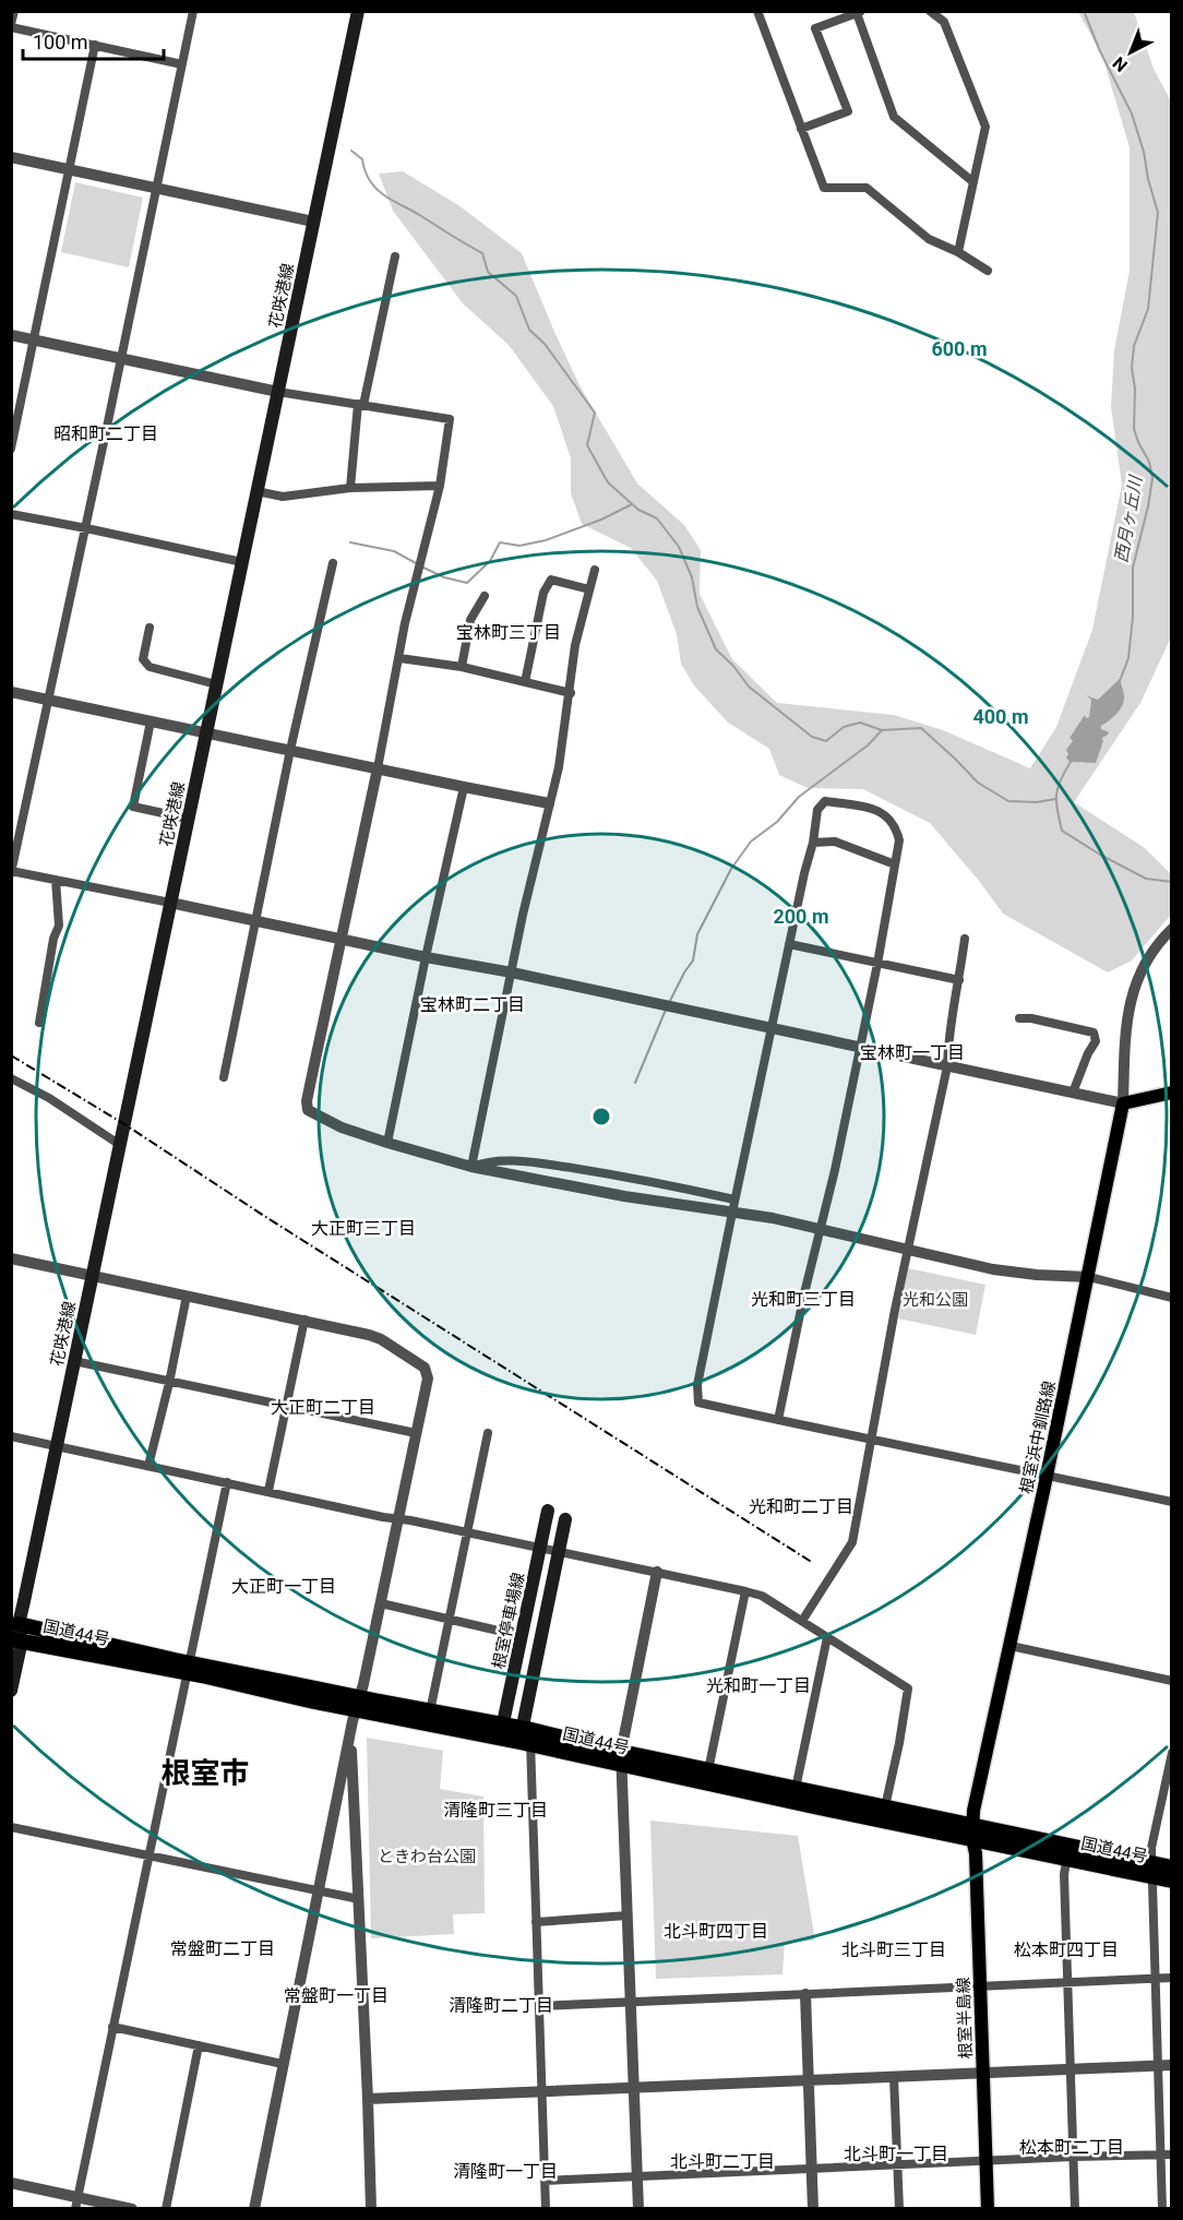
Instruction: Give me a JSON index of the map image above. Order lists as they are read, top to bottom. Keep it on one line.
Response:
{"streets":{"highway":["国道44号"],"main road":["花咲港線","根室浜中釧路線","根室停車場線","根室半島線"]},"crossings":[["花咲港線","国道44号"],["根室浜中釧路線","国道44号"],["根室浜中釧路線","根室半島線"],["根室停車場線","国道44号"],["国道44号","根室半島線"]],"districts":["昭和町二丁目","宝林町三丁目","宝林町二丁目","宝林町一丁目","大正町三丁目","光和町三丁目","大正町二丁目","光和町二丁目","大正町一丁目","光和町一丁目","根室市","清隆町三丁目","北斗町四丁目","常盤町二丁目","北斗町三丁目","松本町四丁目","常盤町一丁目","清隆町二丁目","松本町二丁目","北斗町一丁目","北斗町二丁目","清隆町一丁目"],"water":["西月ヶ丘川"],"parks":["光和公園","ときわ台公園"],"scale_bar":"100 m","north":"bottom left","rings":["600 m","400 m","200 m"]}
